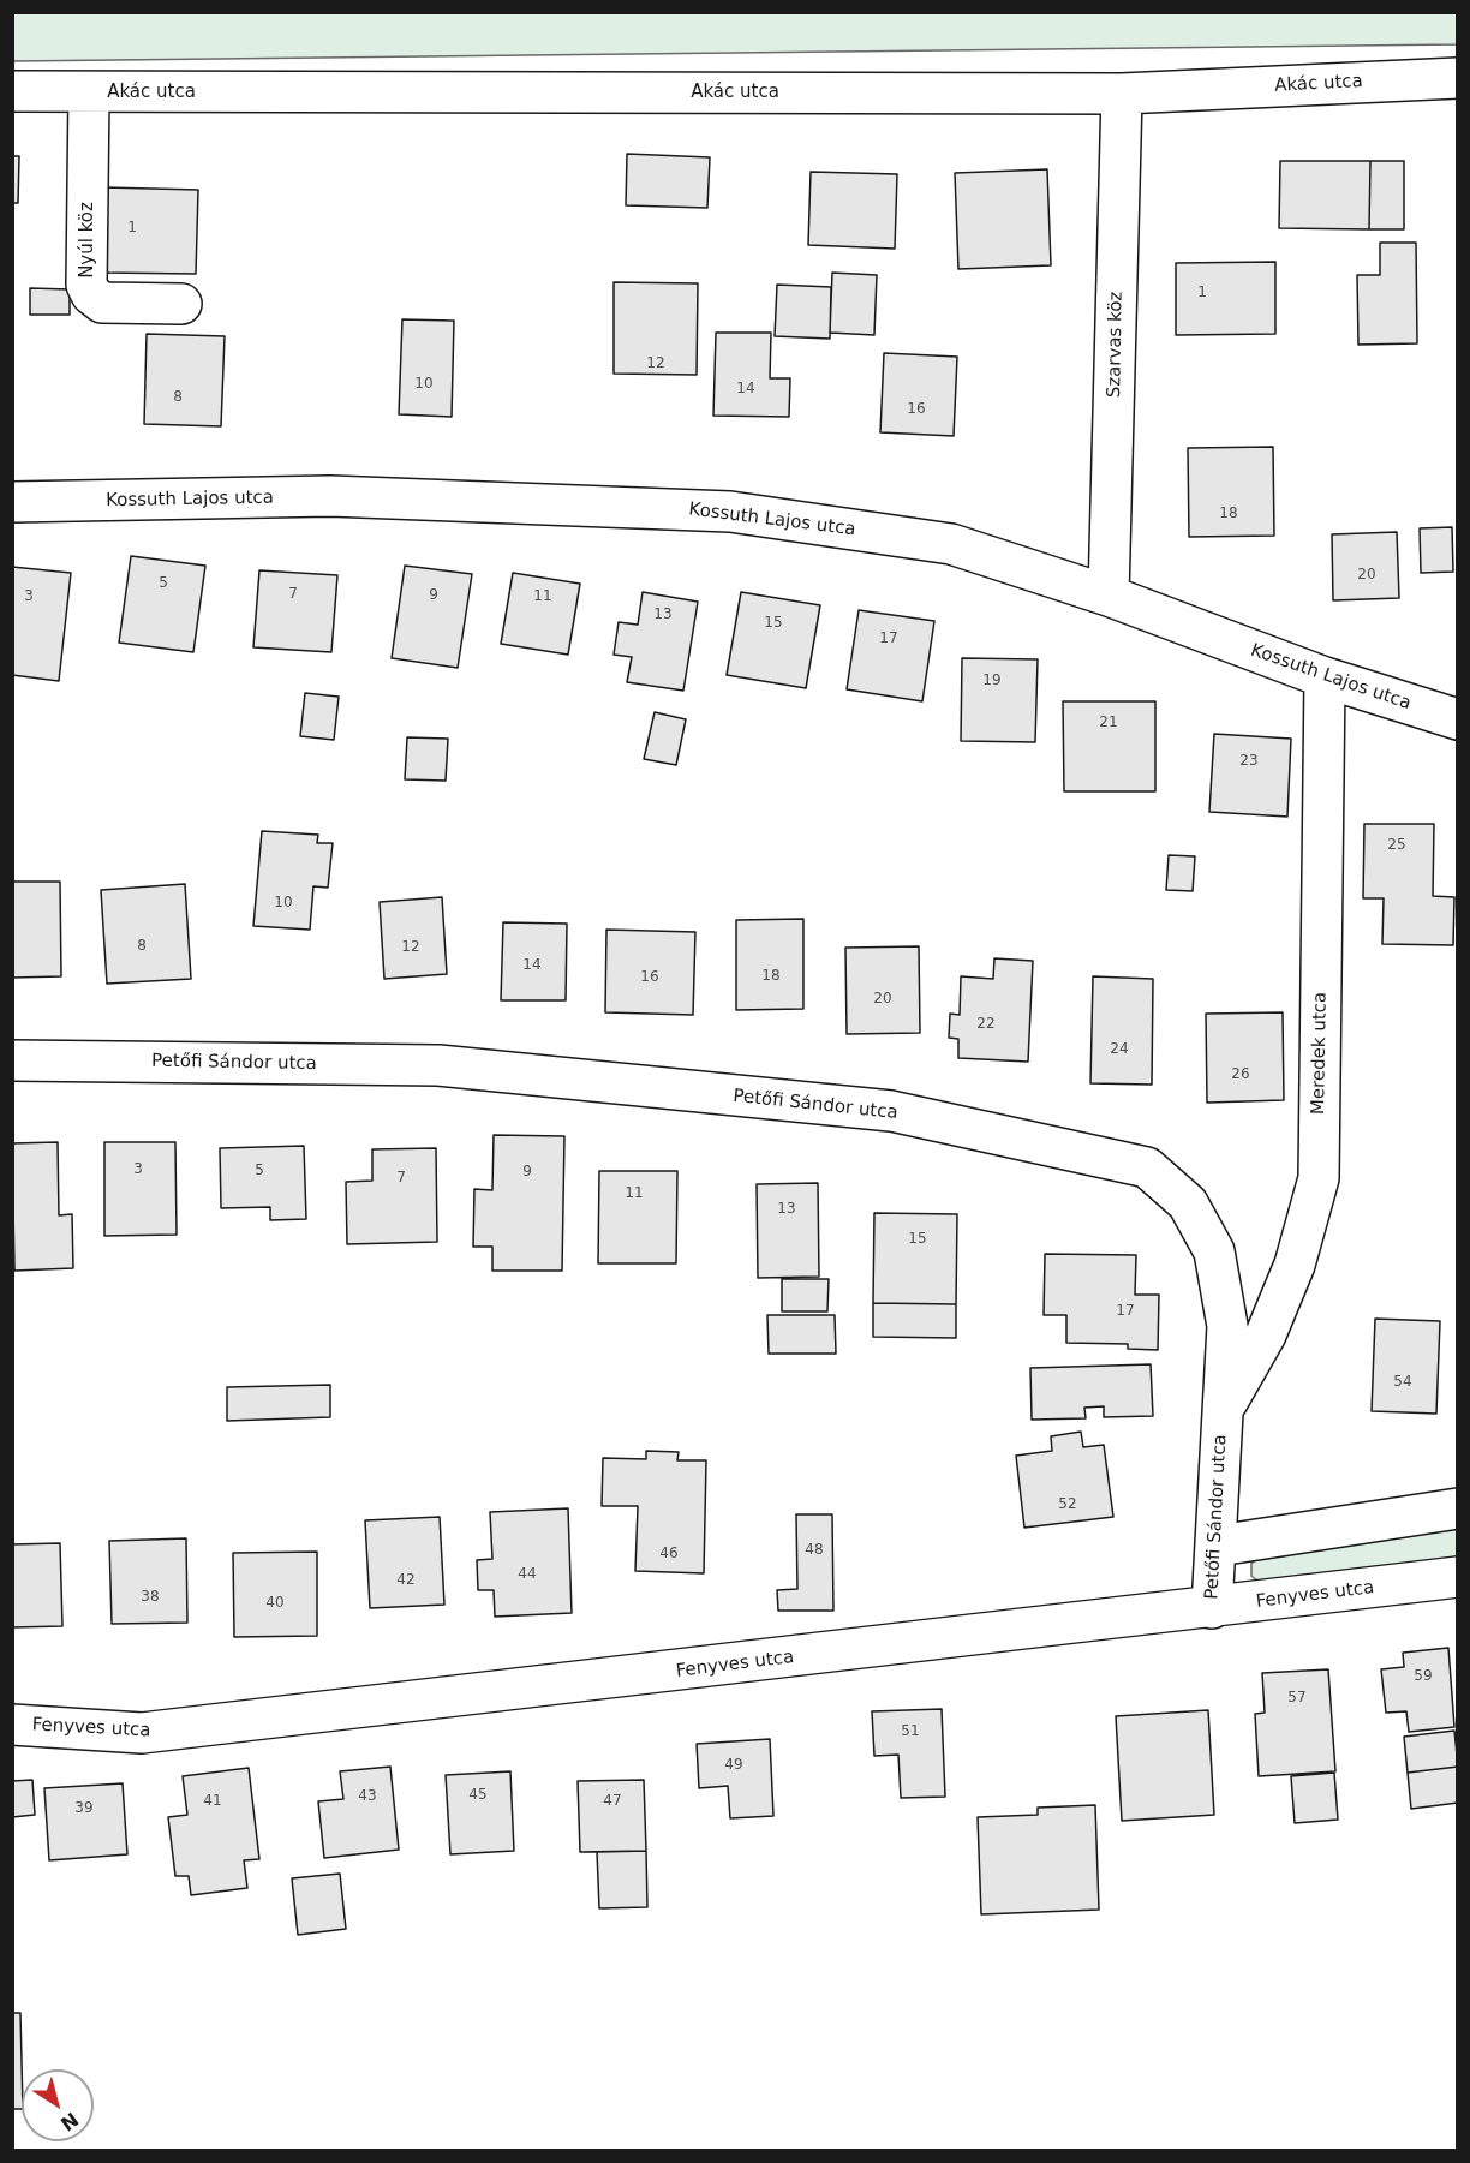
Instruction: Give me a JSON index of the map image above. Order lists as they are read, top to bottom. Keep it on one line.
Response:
{"streets":{"street":["Akác utca","Nyúl köz","Szarvas köz","Kossuth Lajos utca","Meredek utca","Petőfi Sándor utca","Fenyves utca"]},"crossings":[["Akác utca","Nyúl köz"],["Akác utca","Szarvas köz"],["Szarvas köz","Kossuth Lajos utca"],["Kossuth Lajos utca","Meredek utca"],["Meredek utca","Petőfi Sándor utca"],["Petőfi Sándor utca","Fenyves utca"]],"house_numbers":["1","1","12","10","14","8","16","18","20","5","7","9","3","11","13","15","17","19","21","23","25","10","8","12","14","18","16","20","22","24","26","3","5","9","7","11","13","15","17","54","52","48","46","44","42","38","40","59","57","51","49","45","43","41","47","39"],"north":"bottom right"}
